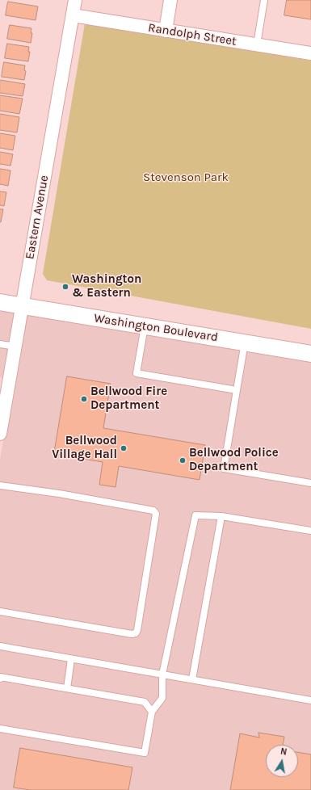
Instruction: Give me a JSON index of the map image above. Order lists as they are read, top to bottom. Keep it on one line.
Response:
{"streets":{"street":["Randolph Street","Eastern Avenue","Washington Boulevard"]},"crossings":[["Randolph Street","Eastern Avenue"],["Eastern Avenue","Washington Boulevard"]],"parks":["Stevenson Park"],"places":["Washington & Eastern","Bellwood Fire Department","Bellwood Village Hall","Bellwood Police Department"],"north":"top"}
